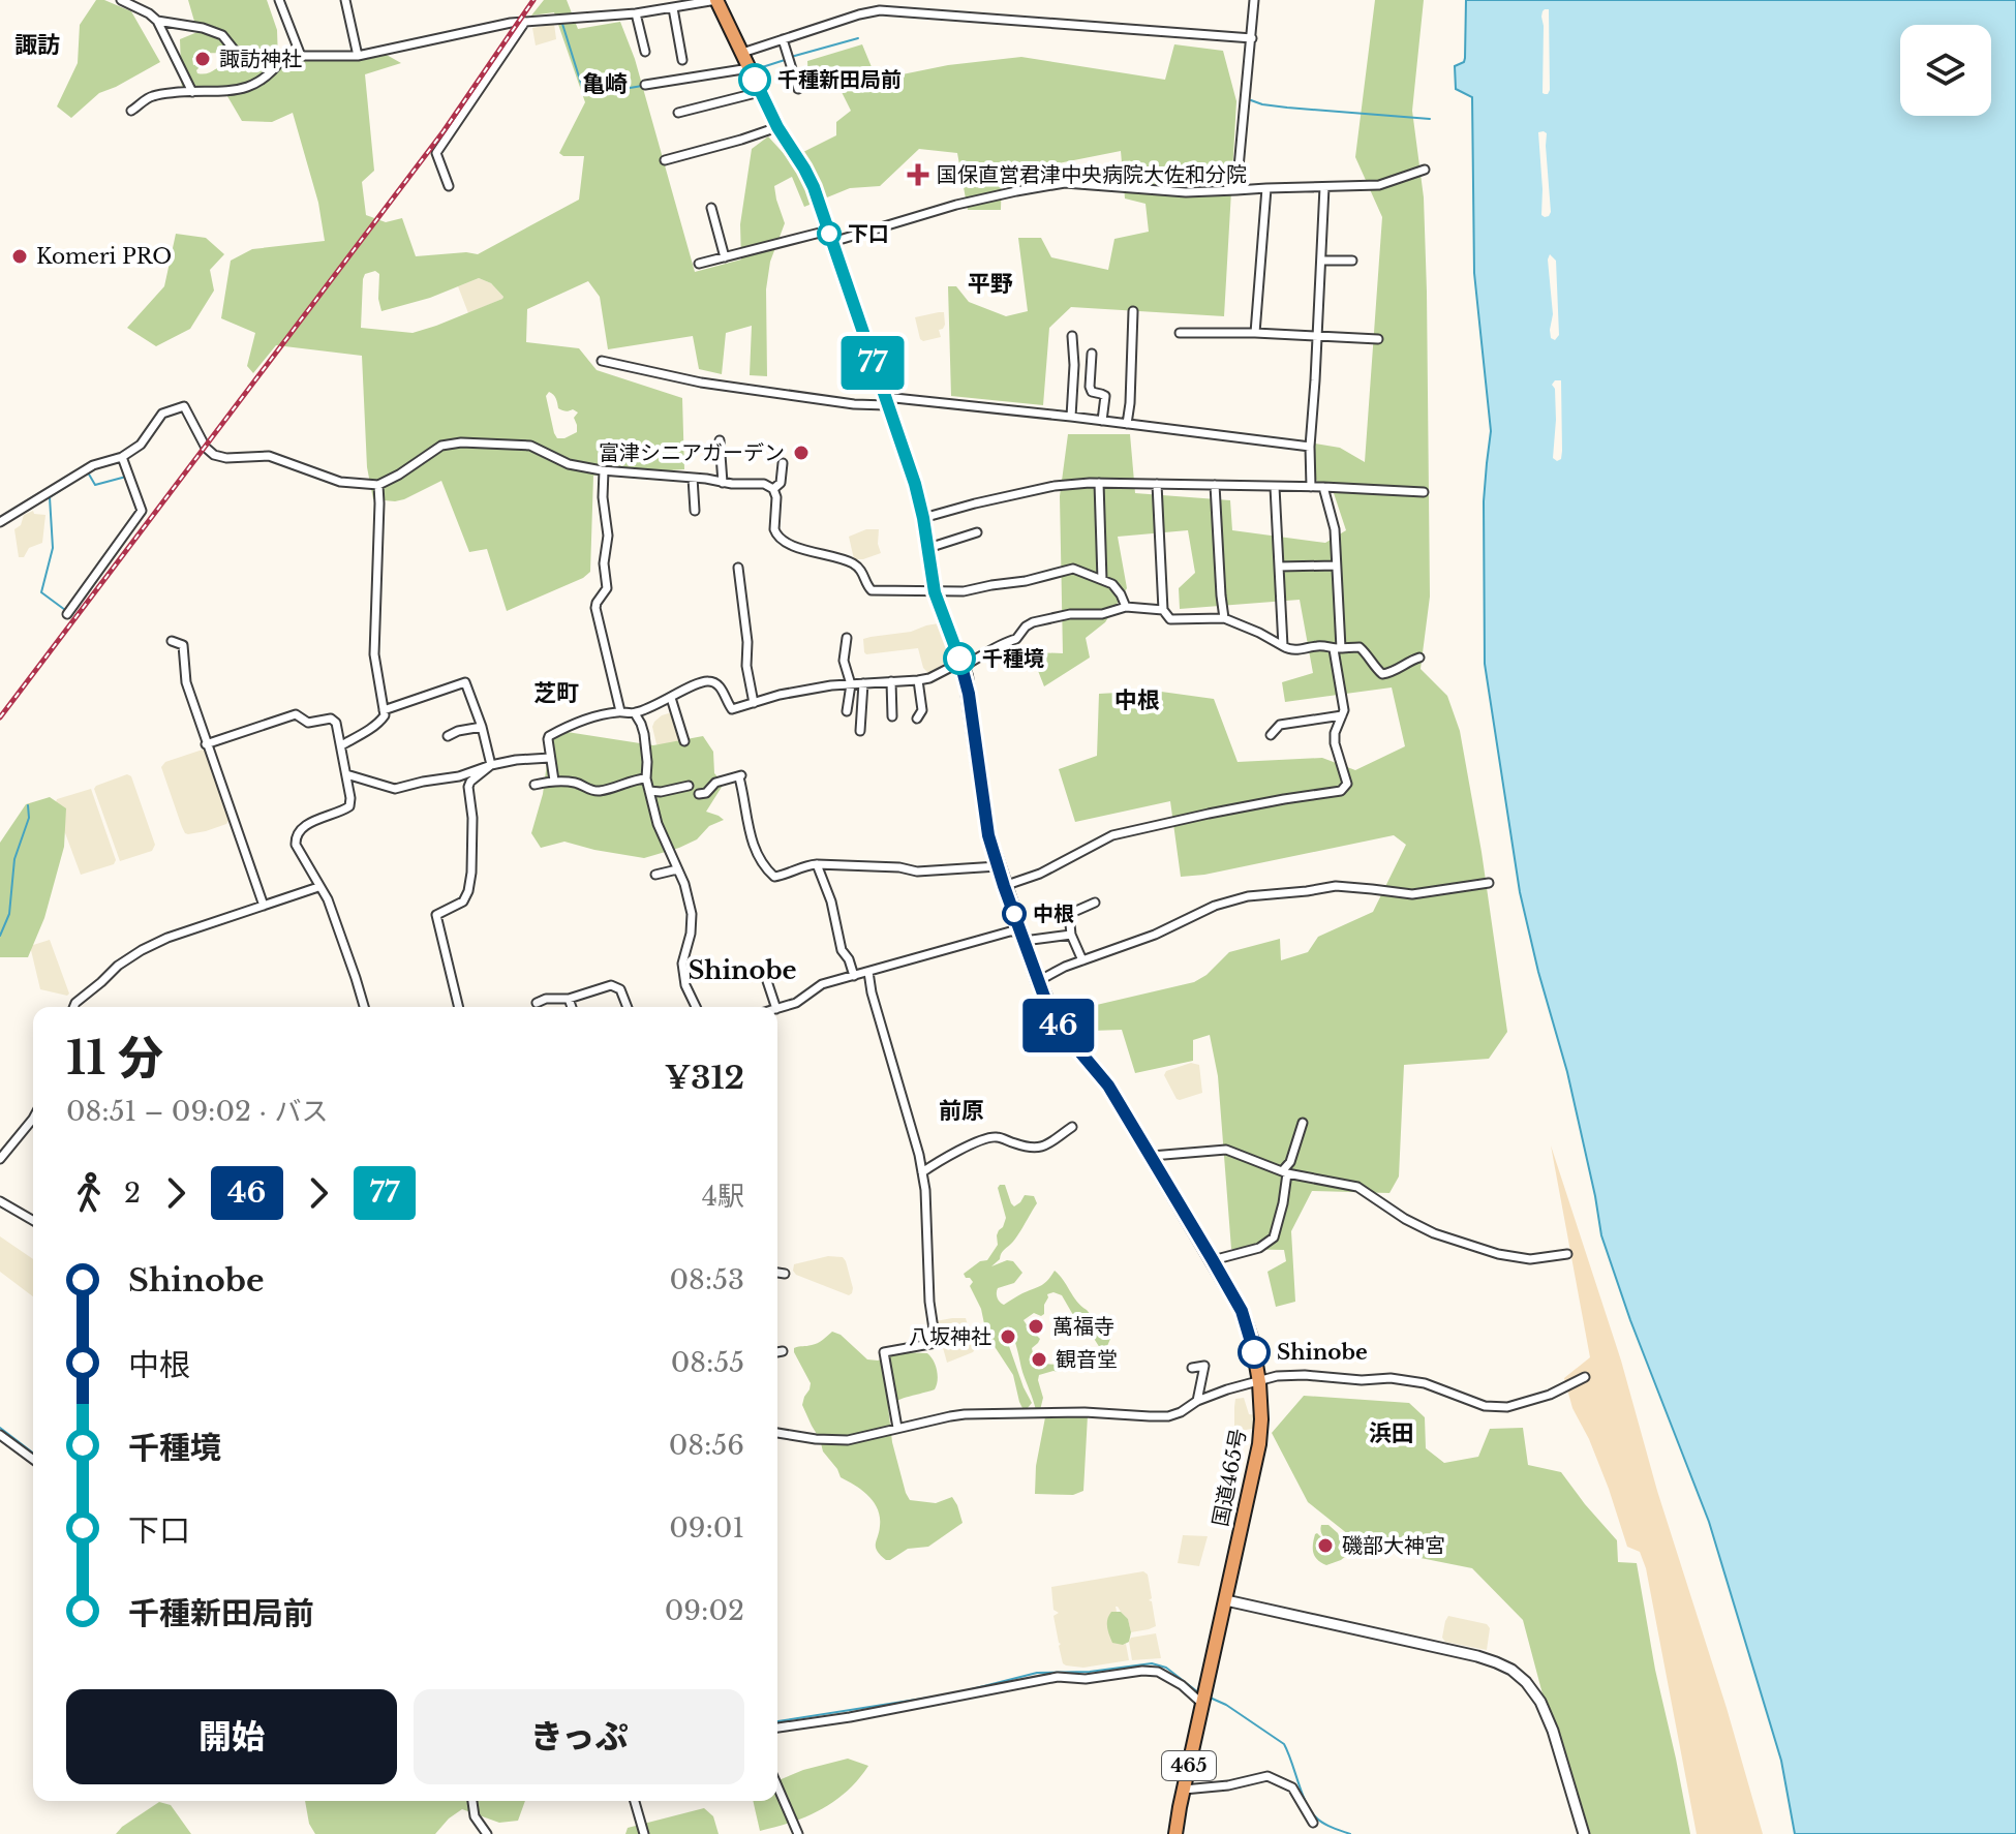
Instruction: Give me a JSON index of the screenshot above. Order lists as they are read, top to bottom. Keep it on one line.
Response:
{"streets":{"highway":["国道465号","465"]},"districts":["諏訪","亀崎","平野","芝町","中根","Shinobe","前原","浜田"],"places":{"other":["諏訪神社","千種新田局前","下口","Komeri PRO","富津シニアガーデン","千種境","中根","萬福寺","八坂神社","Shinobe","観音堂","磯部大神宮"],"health":["国保直営君津中央病院大佐和分院"]},"lines":["bus line 77","bus line 46"],"page":{"on_map":["46","77"],"heading":["11 分","08:51 – 09:02 · バス","¥312"],"legs":["2","46","77","4駅"],"list":[{"name":"Shinobe","value":"08:53"},{"name":"中根","value":"08:55"},{"name":"千種境","value":"08:56"},{"name":"下口","value":"09:01"},{"name":"千種新田局前","value":"09:02"}],"buttons":["開始","きっぷ"]}}
